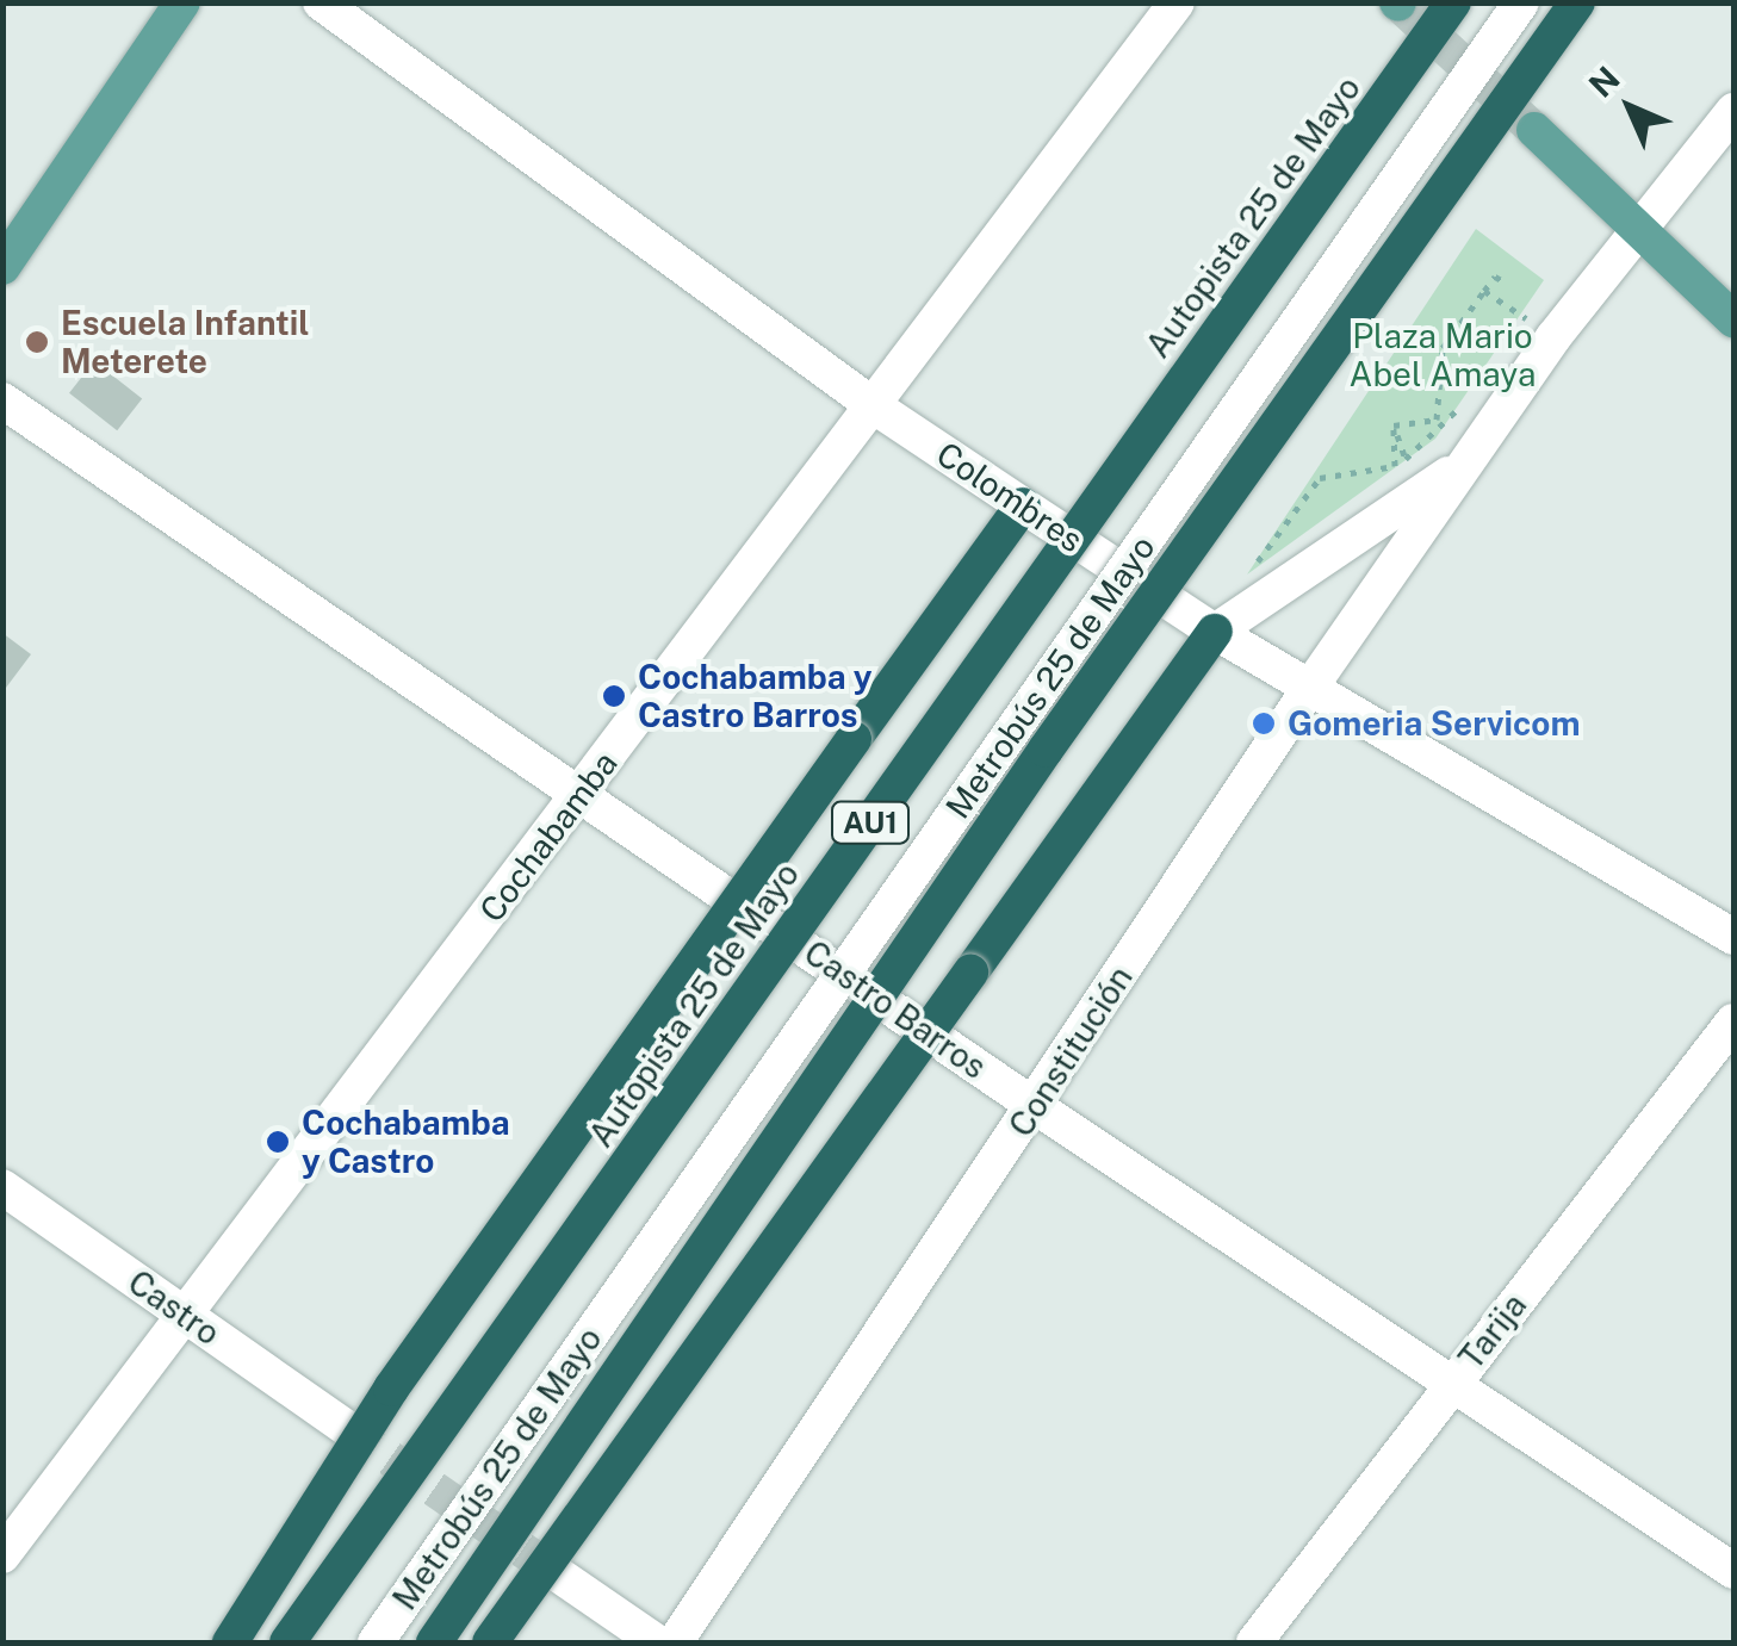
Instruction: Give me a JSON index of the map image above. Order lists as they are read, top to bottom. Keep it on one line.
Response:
{"streets":{"highway":["Autopista 25 de Mayo","AU1"],"street":["Colombres","Metrobús 25 de Mayo","Cochabamba","Castro Barros","Constitución","Castro","Tarija"]},"crossings":[["Colombres","Cochabamba"],["Colombres","Constitución"],["Cochabamba","Castro Barros"],["Cochabamba","Castro"],["Castro Barros","Constitución"],["Castro Barros","Tarija"]],"parks":["Plaza Mario Abel Amaya"],"places":["Escuela Infantil Meterete","Cochabamba y Castro Barros","Gomeria Servicom","Cochabamba y Castro"],"north":"top left"}
